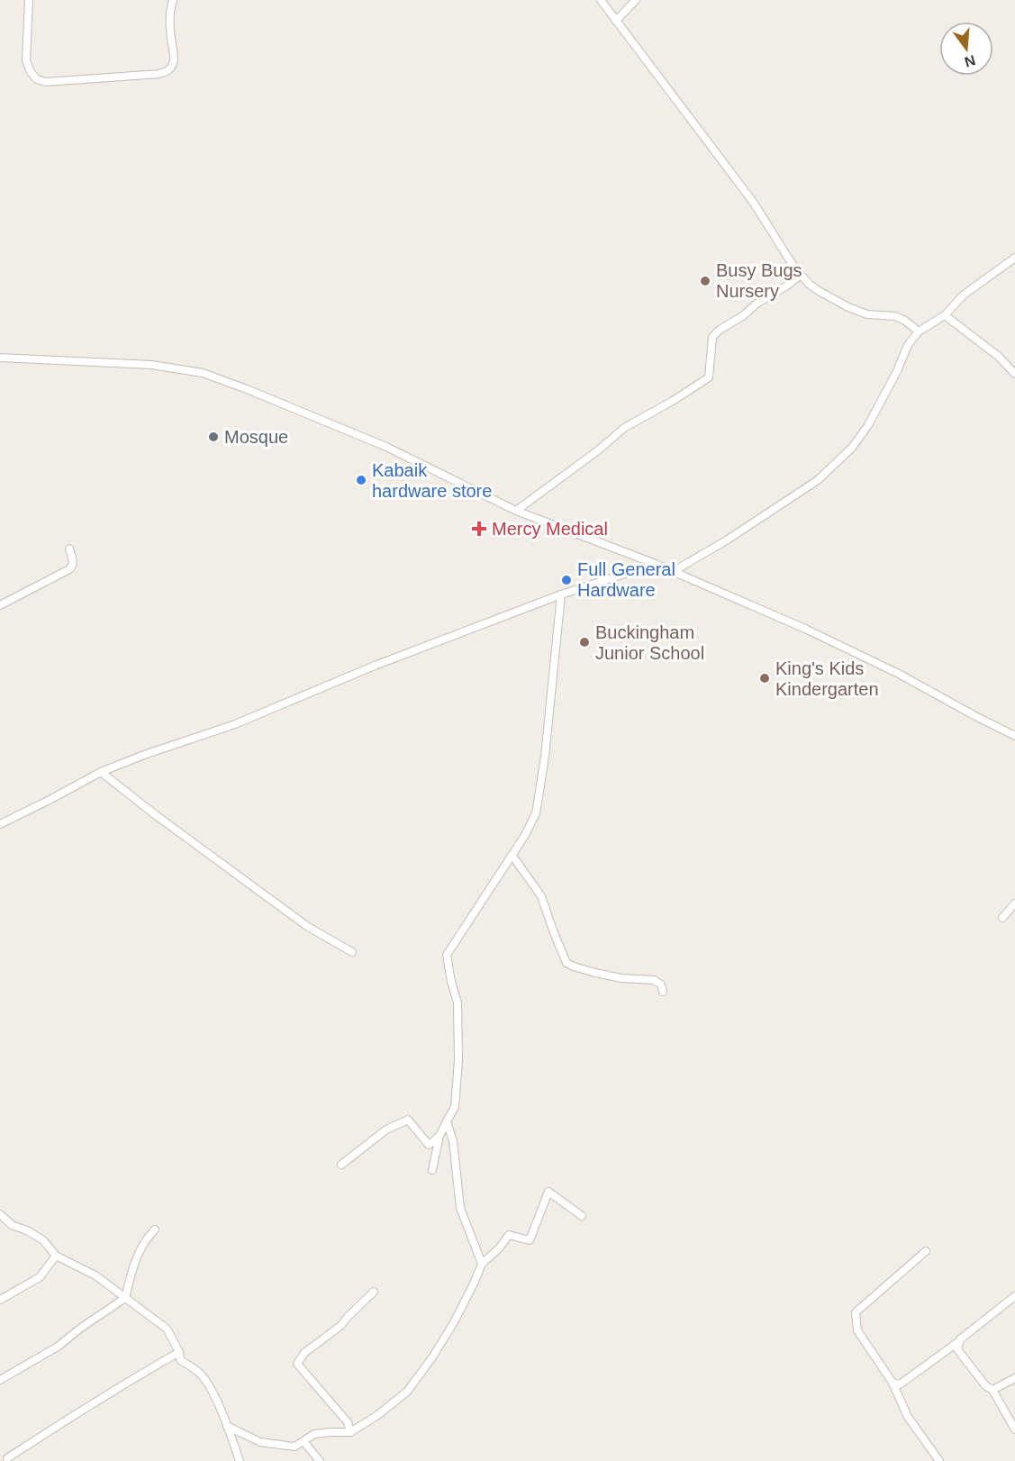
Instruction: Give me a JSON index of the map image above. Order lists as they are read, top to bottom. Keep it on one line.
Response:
{"places":{"other":["Busy Bugs Nursery","Mosque","Kabaik hardware store","Full General Hardware","Buckingham Junior School","King's Kids Kindergarten"],"health":["Mercy Medical"]},"north":"bottom"}
